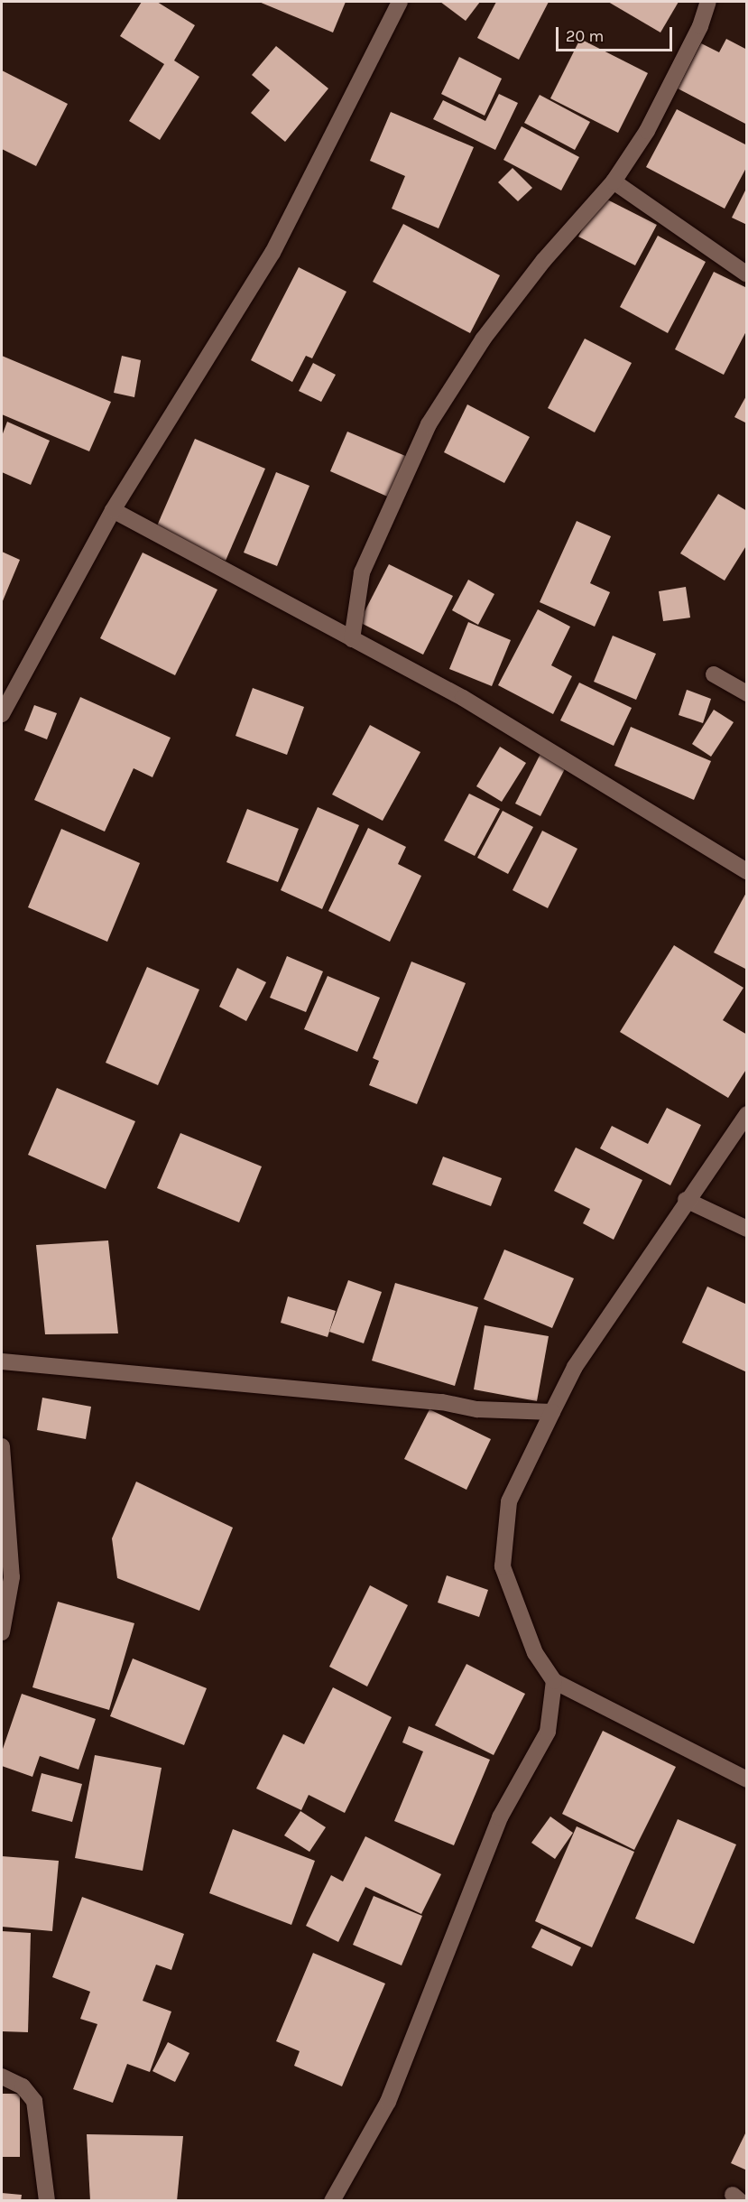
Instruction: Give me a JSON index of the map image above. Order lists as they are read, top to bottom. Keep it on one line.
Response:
{"scale_bar":"20 m"}
